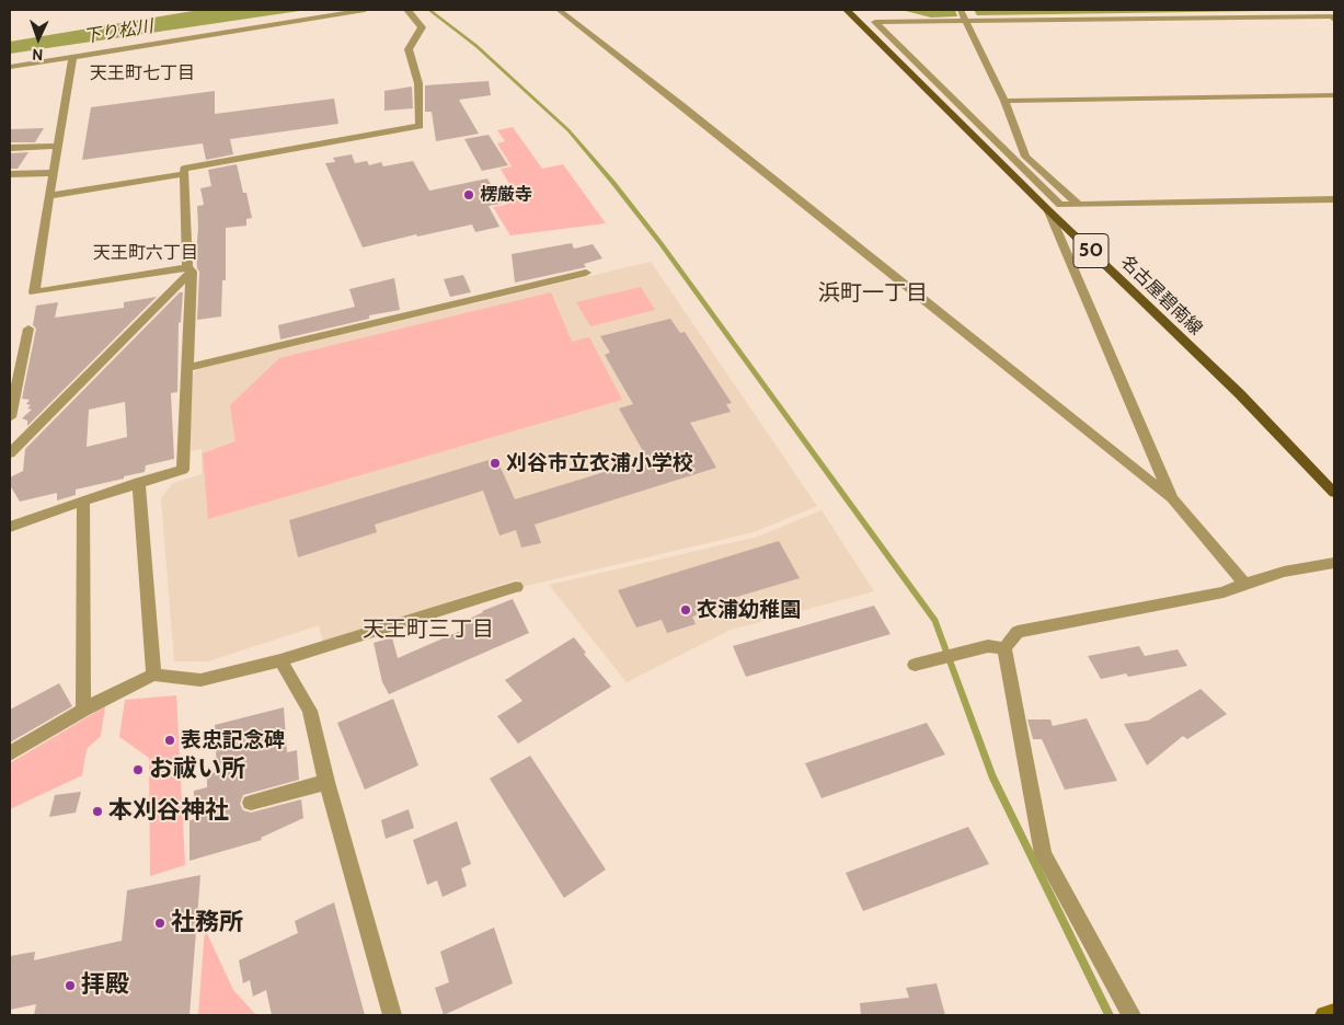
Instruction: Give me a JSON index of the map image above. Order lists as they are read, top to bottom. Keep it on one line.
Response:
{"streets":{"main road":["50","名古屋碧南線"]},"districts":["天王町七丁目","天王町六丁目","浜町一丁目","天王町三丁目"],"water":["下り松川"],"places":["楞厳寺","刈谷市立衣浦小学校","衣浦幼稚園","表忠記念碑","お祓い所","本刈谷神社","社務所","拝殿"],"north":"bottom"}
